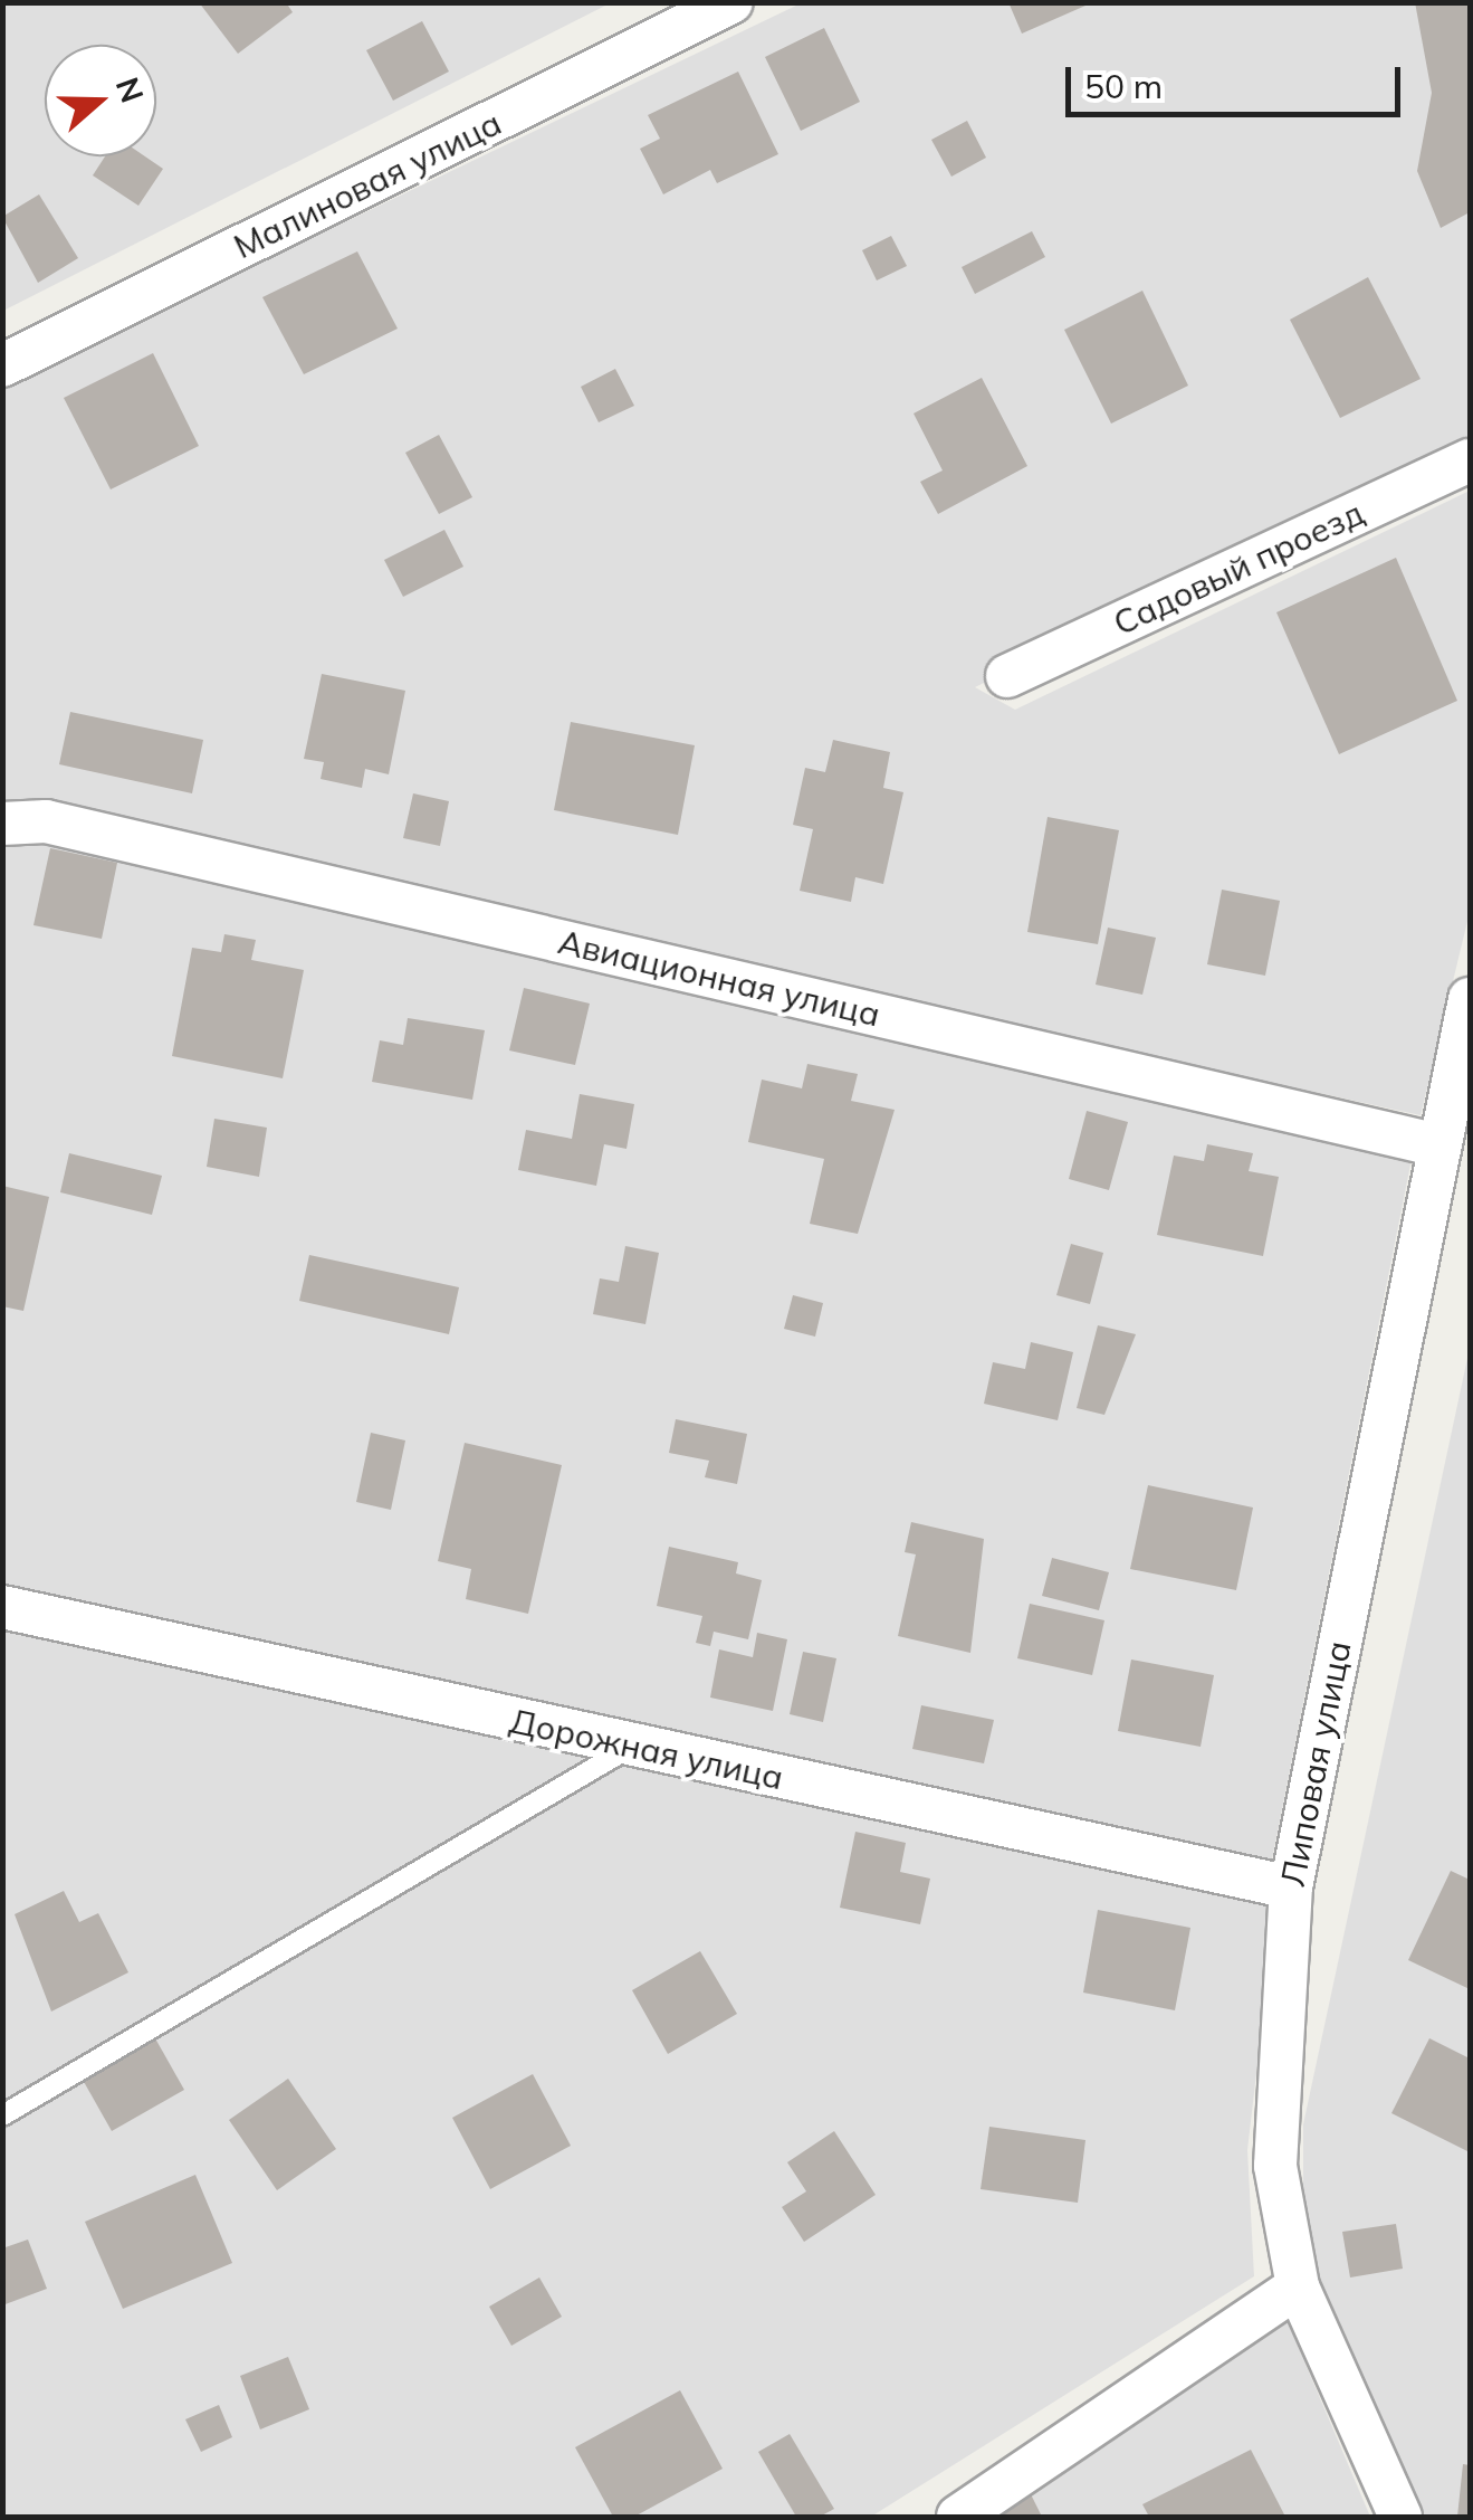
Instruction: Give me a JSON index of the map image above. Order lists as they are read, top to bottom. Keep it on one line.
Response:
{"streets":{"street":["Малиновая улица","Садовый проезд","Авиационная улица","Дорожная улица","Липовая улица"]},"crossings":[["Авиационная улица","Липовая улица"],["Дорожная улица","Липовая улица"]],"scale_bar":"50 m","north":"right"}
